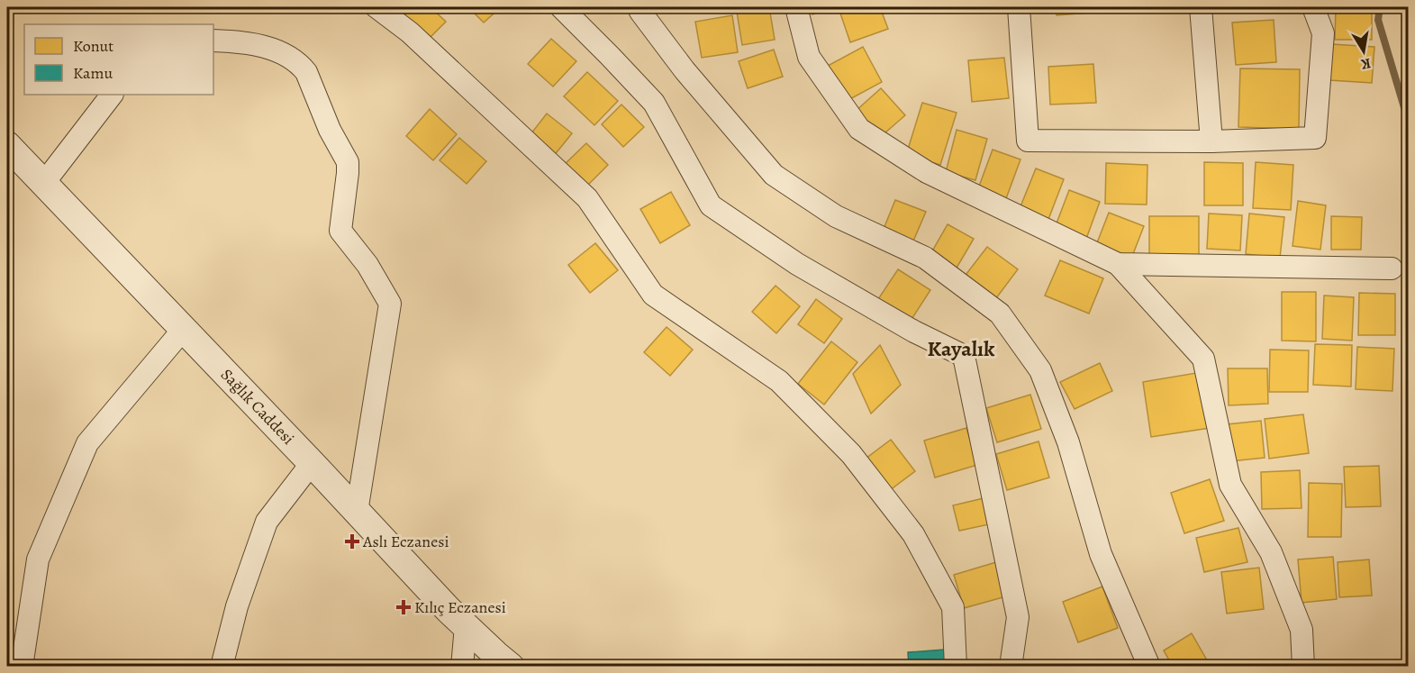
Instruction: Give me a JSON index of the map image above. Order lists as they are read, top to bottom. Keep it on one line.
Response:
{"streets":{"street":["Sağlık Caddesi"]},"districts":["Kayalık"],"places":{"health":["Aslı Eczanesi","Kılıç Eczanesi"]},"legend":["Konut","Kamu"],"north":"bottom"}
